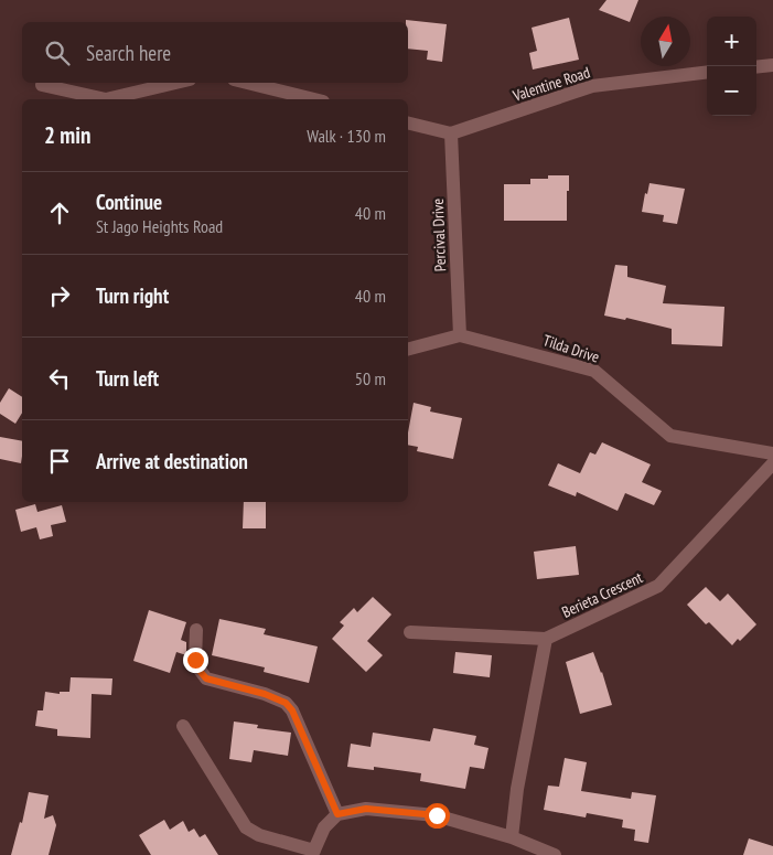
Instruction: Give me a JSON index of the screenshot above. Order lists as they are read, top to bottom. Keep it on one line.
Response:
{"streets":{"street":["Valentine Road","Percival Drive","Tilda Drive","Berieta Crescent"]},"crossings":[["Valentine Road","Percival Drive"],["Percival Drive","Tilda Drive"]],"north":"top","page":{"map_buttons":["+","−"],"search":"Search here","heading":["2 min","Walk · 130 m"],"list":[["Continue","St Jago Heights Road","40 m"],["Turn right","40 m"],["Turn left","50 m"],"Arrive at destination"]}}
